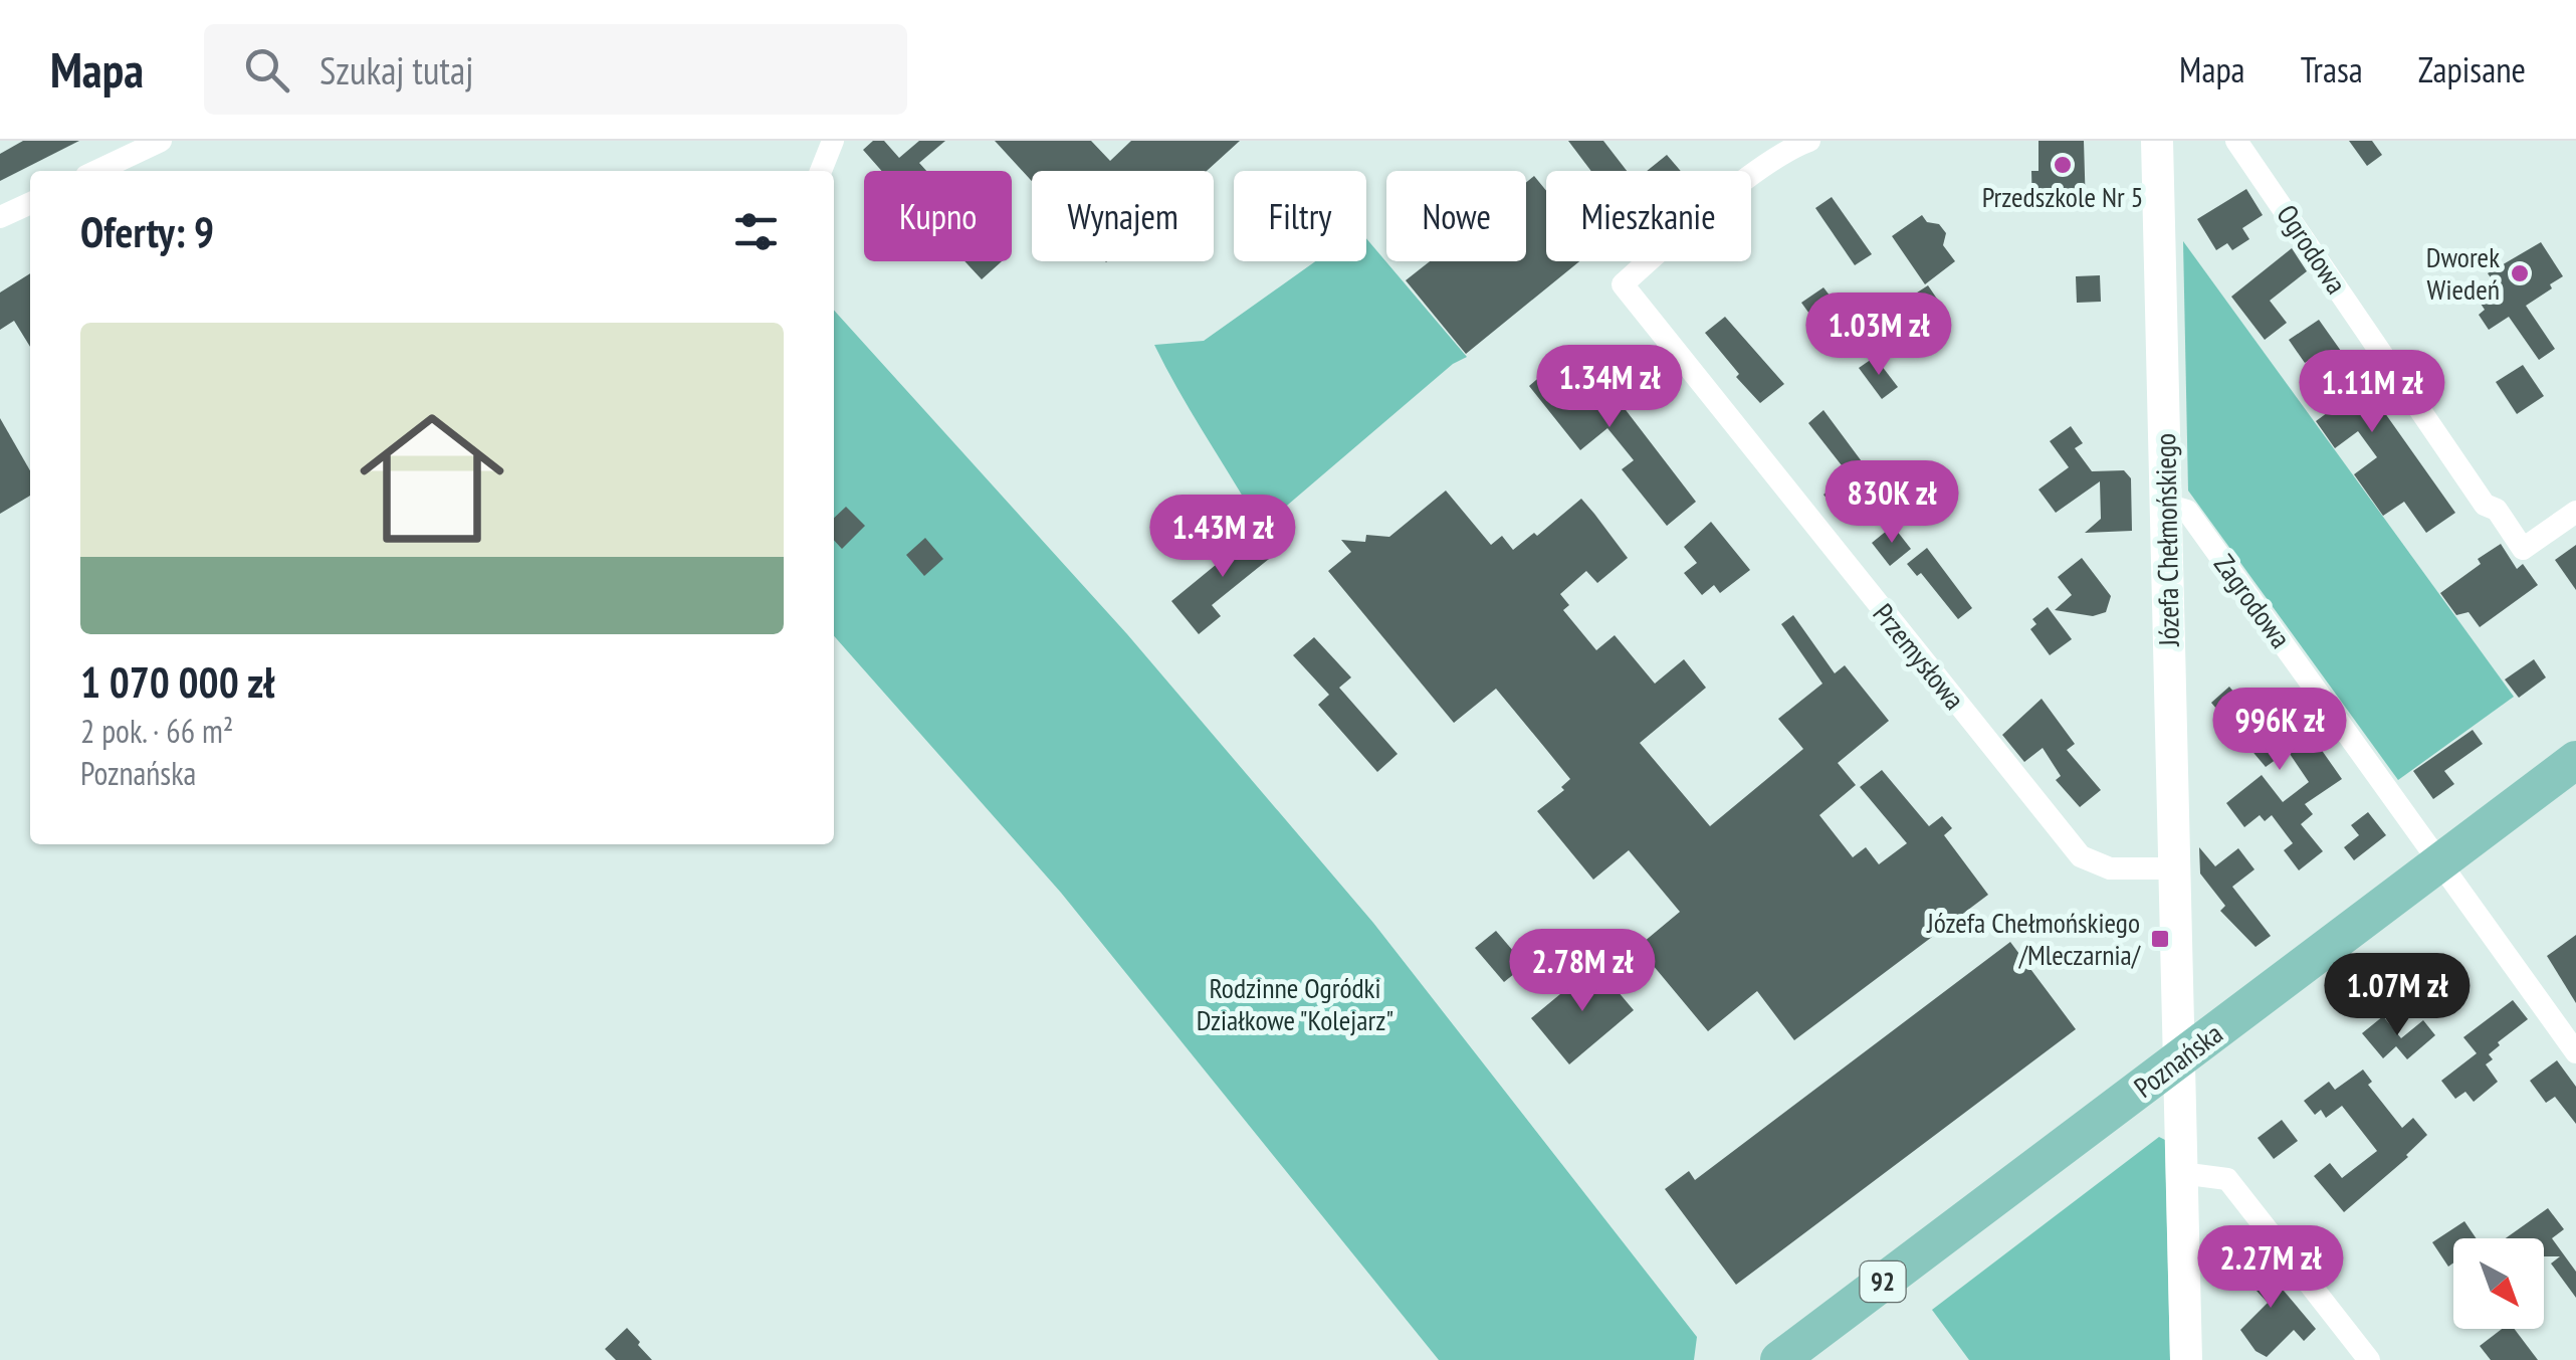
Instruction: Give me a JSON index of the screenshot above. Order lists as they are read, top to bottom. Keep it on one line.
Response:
{"streets":{"main road":["Poznańska","92"],"street":["Ogrodowa","Józefa Chełmońskiego","Zagrodowa","Przemysłowa"]},"crossings":[["Józefa Chełmońskiego","Zagrodowa"],["Józefa Chełmońskiego","Przemysłowa"],["Józefa Chełmońskiego","Poznańska"],["Zagrodowa","Poznańska"]],"parks":["Rodzinne Ogródki Działkowe \"Kolejarz\""],"places":{"other":["Przedszkole Nr 5","Dworek Wiedeń"],"transit":["Józefa Chełmońskiego /Mleczarnia/"]},"north":"bottom right","page":{"header":"Mapa","search":"Szukaj tutaj","nav":["Mapa","Trasa","Zapisane"],"chip":["Kupno","Wynajem","Filtry","Nowe","Mieszkanie"],"heading":"Oferty: 9","list":[{"name":"1 070 000 zł","note":"2 pok. · 66 m² · Poznańska"}],"price":["1.03M zł","1.34M zł","1.11M zł","830K zł","1.43M zł","996K zł","2.78M zł","1.07M zł","2.27M zł"]}}
